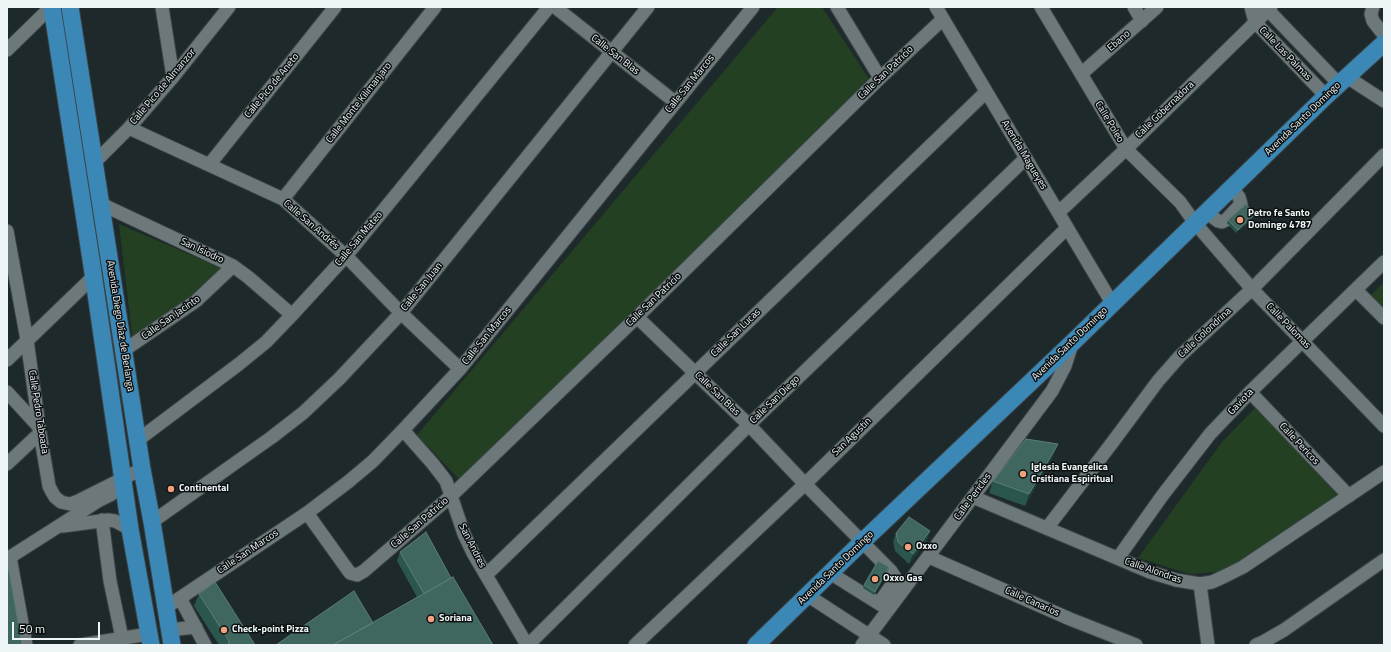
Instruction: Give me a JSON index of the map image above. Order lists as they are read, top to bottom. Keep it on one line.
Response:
{"streets":{"main road":["Avenida Santo Domingo","Avenida Diego Díaz de Berlanga"],"street":["Ebano","Calle Las Palmas","Calle San Blas","Calle San Patricio","Calle San Marcos","Calle Pico de Aneto","Calle Pico de Almanzor","Calle Monte Kilimanjaro","Calle Gobernadora","Calle Poleo","Avenida Magueyes","Calle San Andrés","Calle San Mateo","San Isiodro","Calle San Juan","Calle San Jacinto","Calle Palomas","Calle San Lucas","Calle Golondrina","Calle San Diego","Gaviota","Calle Pedro Taboada","San Agustin","Calle Pericos","Calle Pericles","San Andres","Calle Alondras","Calle Canarios"]},"crossings":[["Ebano","Calle Poleo"],["Calle Las Palmas","Calle Gobernadora"],["Calle Las Palmas","Avenida Santo Domingo"],["Calle San Blas","Calle San Patricio"],["Calle San Blas","Calle San Marcos"],["Calle San Blas","Avenida Santo Domingo"],["Calle San Blas","Calle San Juan"],["Calle San Blas","Calle San Lucas"],["Calle San Blas","Calle San Diego"],["Calle San Blas","San Agustin"],["Calle San Blas","Calle Pericles"],["Calle San Patricio","Calle San Marcos"],["Calle San Patricio","Avenida Magueyes"],["Calle San Patricio","San Andres"],["Calle San Marcos","Calle San Andrés"],["Calle San Marcos","Avenida Diego Díaz de Berlanga"],["Calle San Marcos","San Andres"],["Calle Pico de Aneto","Calle San Andrés"],["Calle Pico de Almanzor","Calle San Andrés"],["Calle Pico de Almanzor","Avenida Diego Díaz de Berlanga"],["Calle Monte Kilimanjaro","Calle San Andrés"],["Calle Gobernadora","Calle Poleo"],["Calle Gobernadora","Avenida Magueyes"],["Avenida Santo Domingo","Calle Poleo"],["Avenida Santo Domingo","Avenida Magueyes"],["Avenida Santo Domingo","Calle Palomas"],["Avenida Santo Domingo","Calle Pericles"],["Calle Poleo","Calle Palomas"],["Avenida Magueyes","Calle San Lucas"],["Avenida Magueyes","Calle San Diego"],["Avenida Magueyes","San Agustin"],["Calle San Andrés","Calle San Mateo"],["Calle San Andrés","Calle San Juan"],["Calle San Mateo","San Isiodro"],["Calle San Mateo","Avenida Diego Díaz de Berlanga"],["San Isiodro","Calle San Jacinto"],["San Isiodro","Avenida Diego Díaz de Berlanga"],["Calle San Juan","Avenida Diego Díaz de Berlanga"],["Calle San Jacinto","Avenida Diego Díaz de Berlanga"],["Avenida Diego Díaz de Berlanga","Calle Pedro Taboada"],["Calle Palomas","Calle Golondrina"],["Calle Palomas","Gaviota"],["Calle San Lucas","San Andres"],["Calle Golondrina","Calle Alondras"],["Calle San Diego","San Andres"],["Gaviota","Calle Pericos"],["Gaviota","Calle Alondras"],["Calle Pericos","Calle Alondras"],["Calle Pericles","Calle Alondras"],["Calle Pericles","Calle Canarios"]],"places":["Petro fe Santo Domingo 4787","Iglesia Evangelica Crsitiana Espiritual","Continental","Oxxo","Oxxo Gas","Soriana","Check-point Pizza"],"scale_bar":"50 m"}
